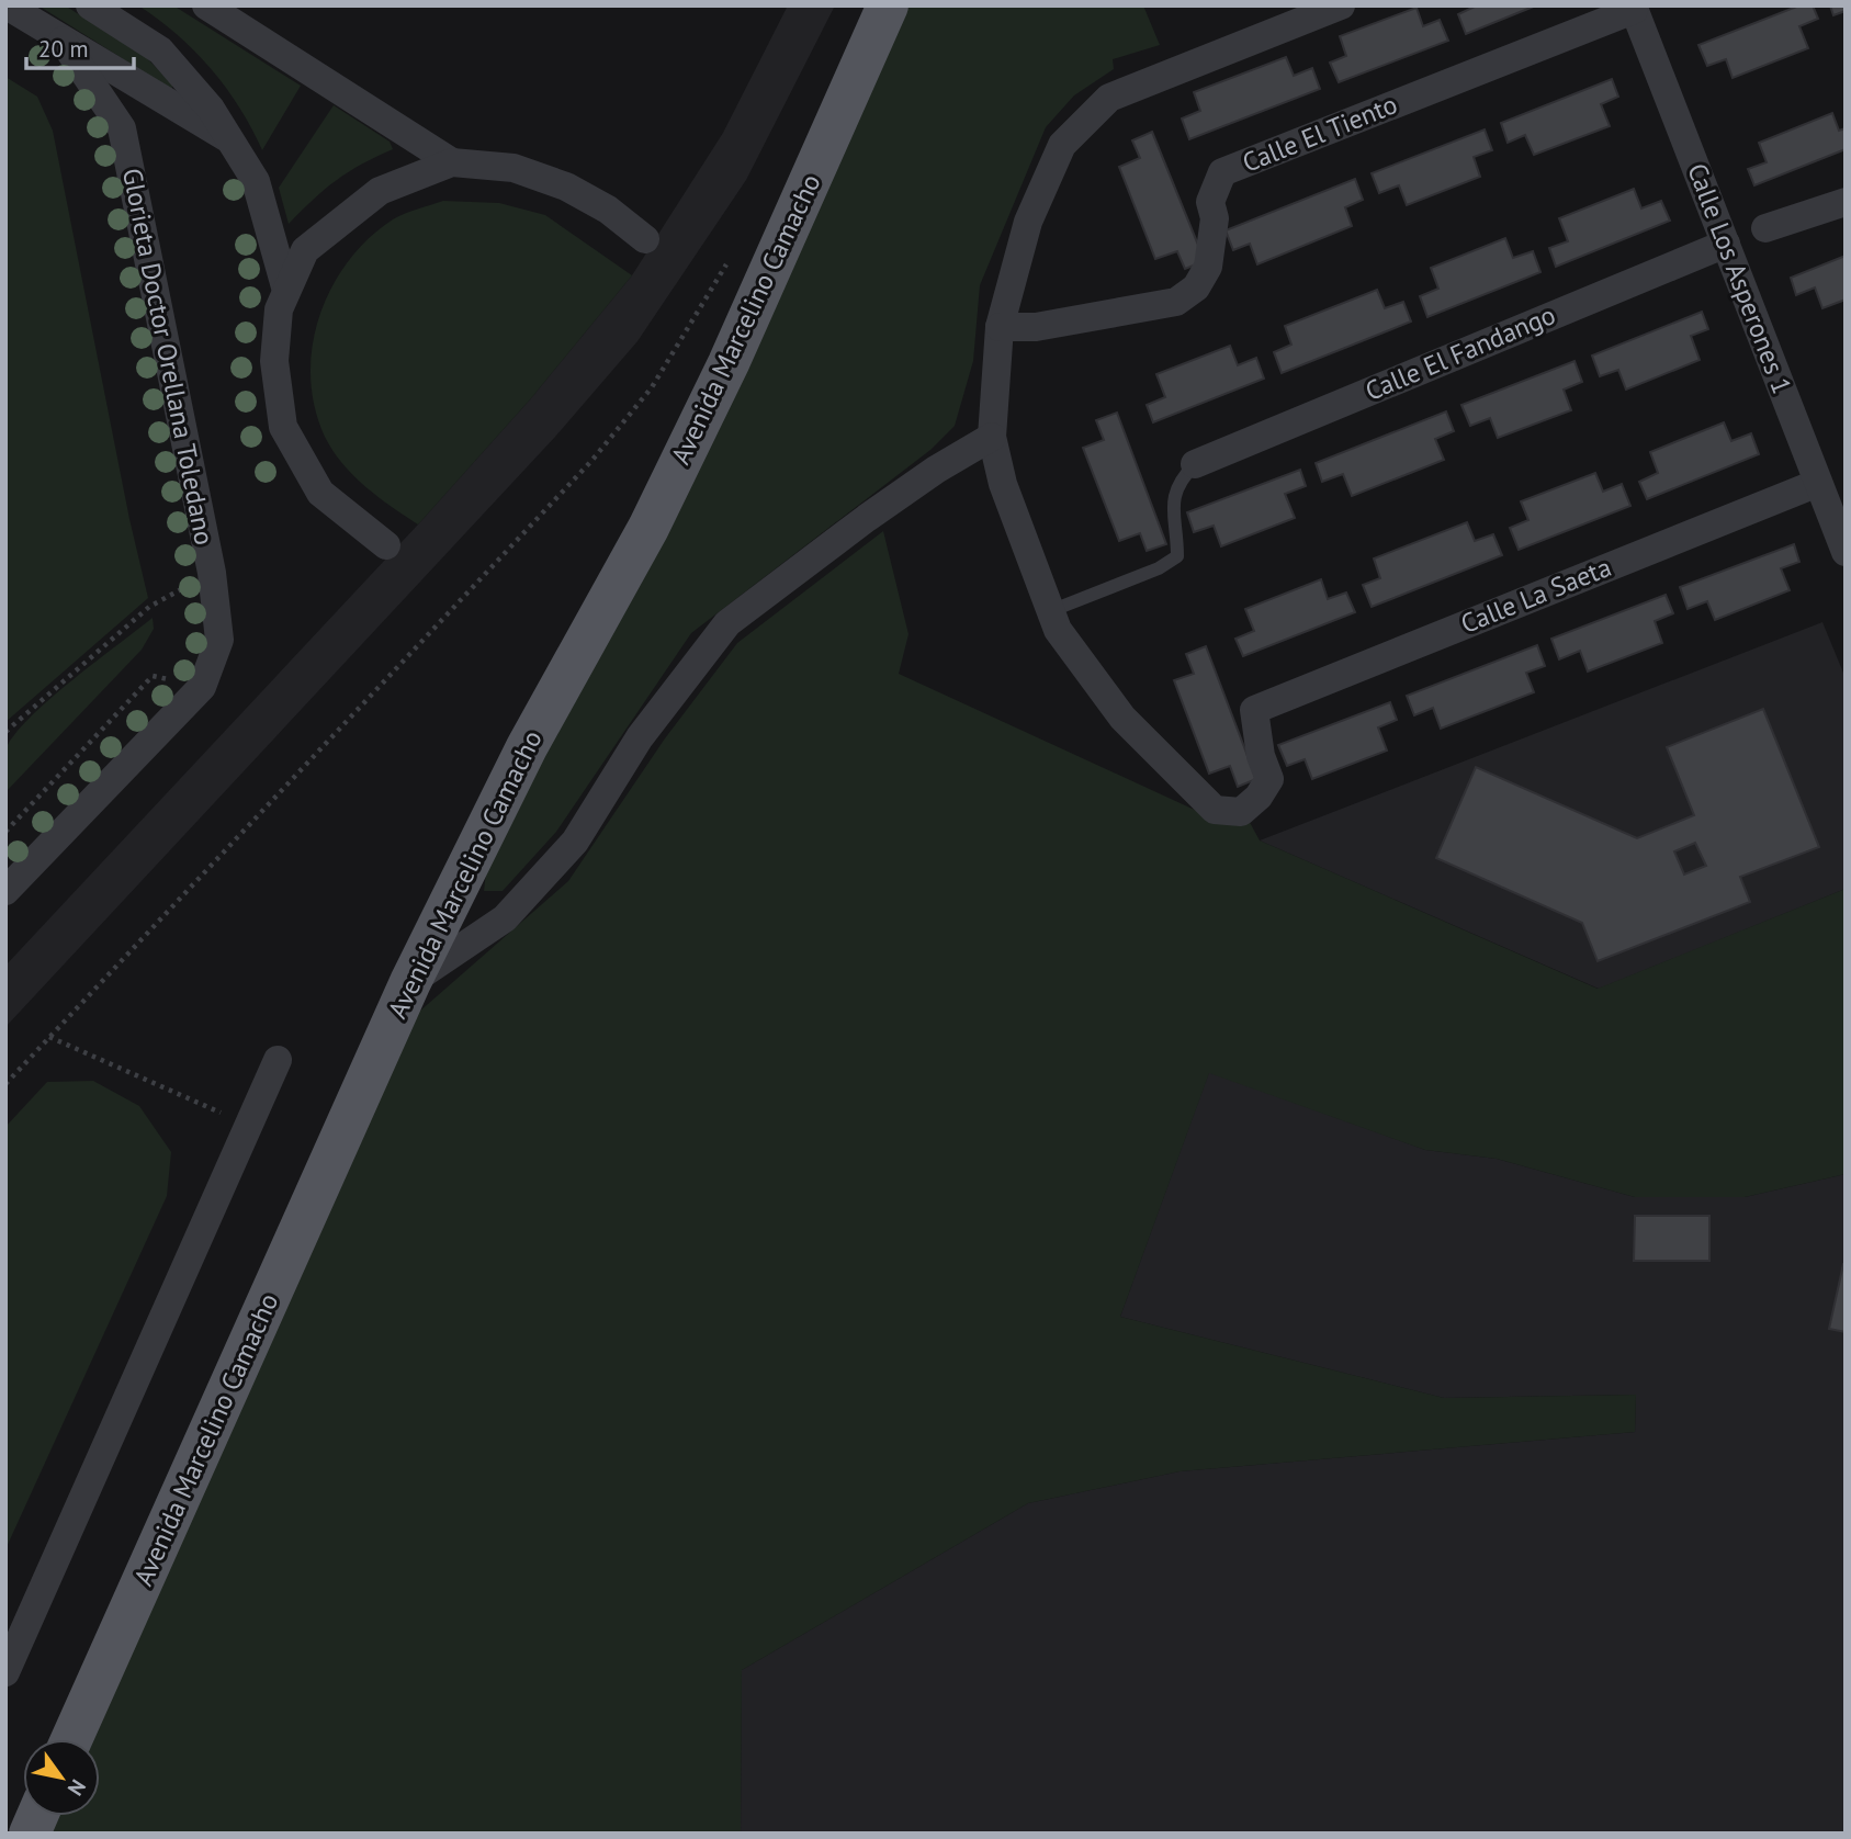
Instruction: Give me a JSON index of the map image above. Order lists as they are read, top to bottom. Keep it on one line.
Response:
{"streets":{"main road":["Avenida Marcelino Camacho"],"street":["Calle El Tiento","Calle Los Asperones 1","Calle El Fandango","Glorieta Doctor Orellana Toledano","Calle La Saeta"]},"crossings":[["Calle El Tiento","Calle Los Asperones 1"],["Calle Los Asperones 1","Calle El Fandango"],["Calle Los Asperones 1","Calle La Saeta"]],"scale_bar":"20 m","north":"bottom right"}
